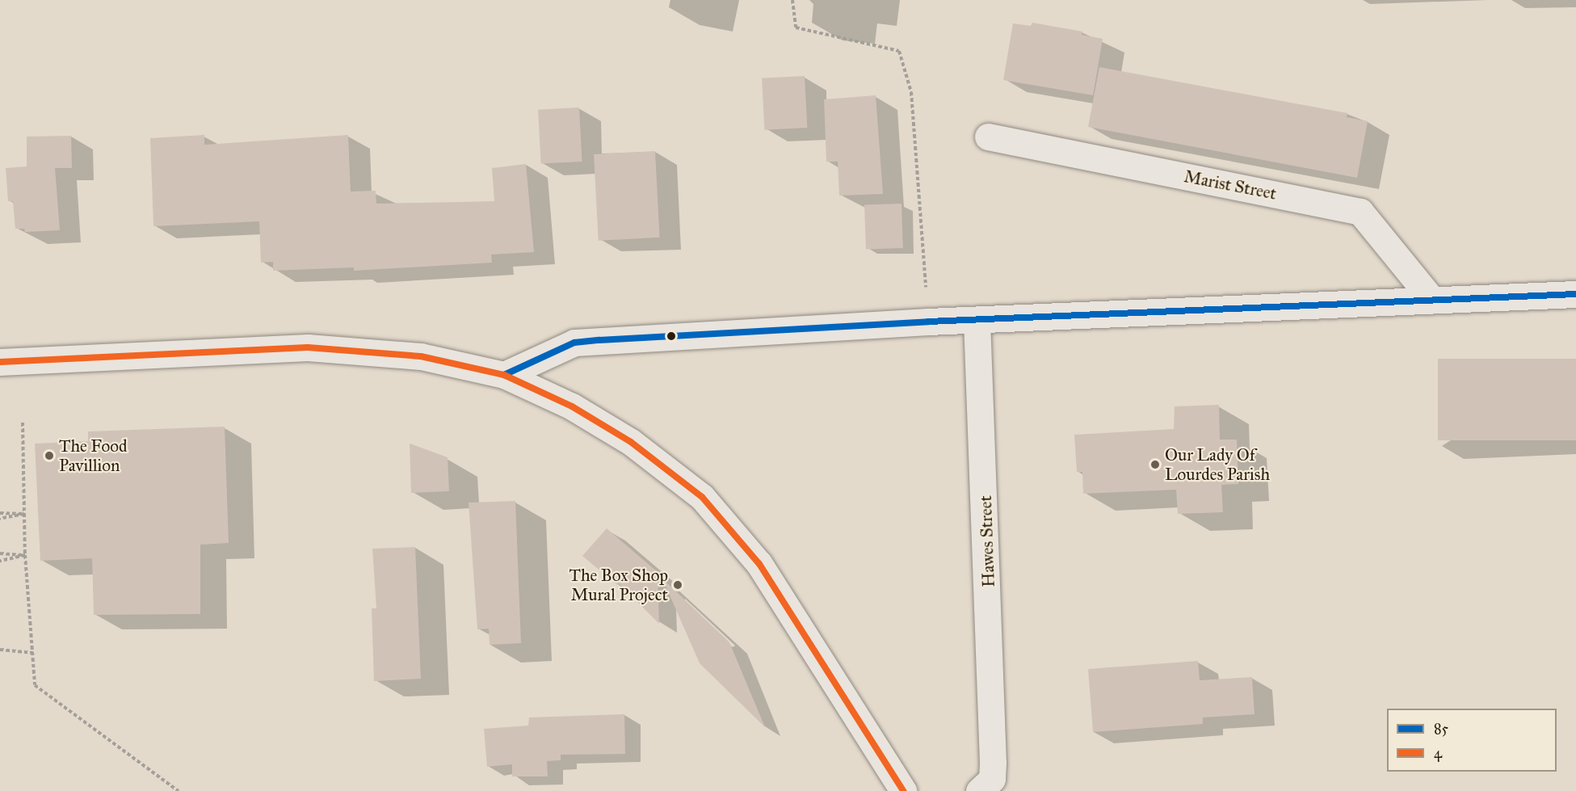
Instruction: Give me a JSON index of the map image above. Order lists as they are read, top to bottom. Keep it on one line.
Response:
{"streets":{"street":["Marist Street","Hawes Street"]},"places":["The Food Pavillion","Our Lady Of Lourdes Parish","The Box Shop Mural Project"],"lines":["transit line 85","transit line 4"],"legend":["85","4"]}
